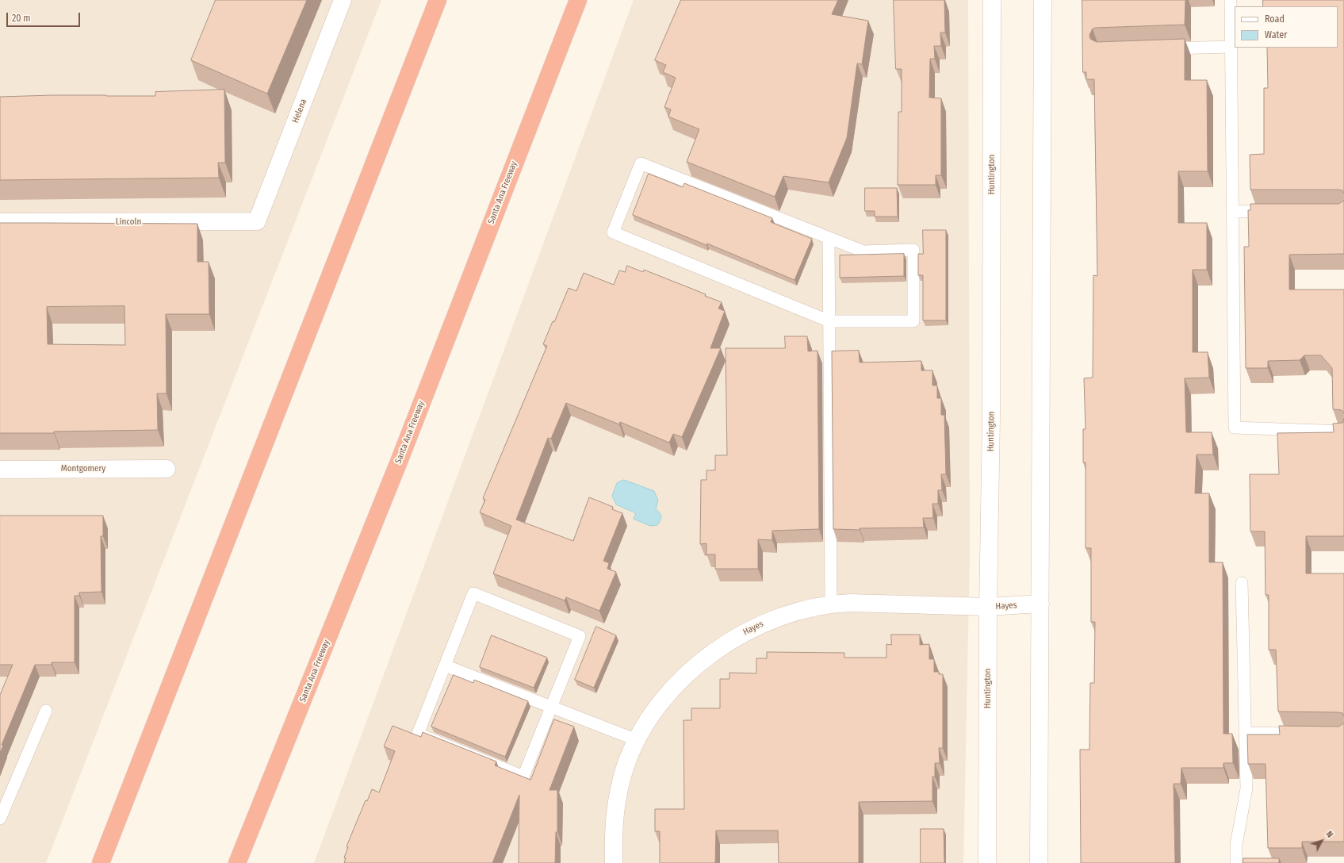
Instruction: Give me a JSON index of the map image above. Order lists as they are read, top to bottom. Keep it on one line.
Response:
{"streets":{"highway":["Santa Ana Freeway"],"street":["Helena","Huntington","Lincoln","Montgomery","Hayes"]},"crossings":[["Helena","Lincoln"],["Huntington","Hayes"]],"legend":["Road","Water"],"scale_bar":"20 m","north":"top right"}
